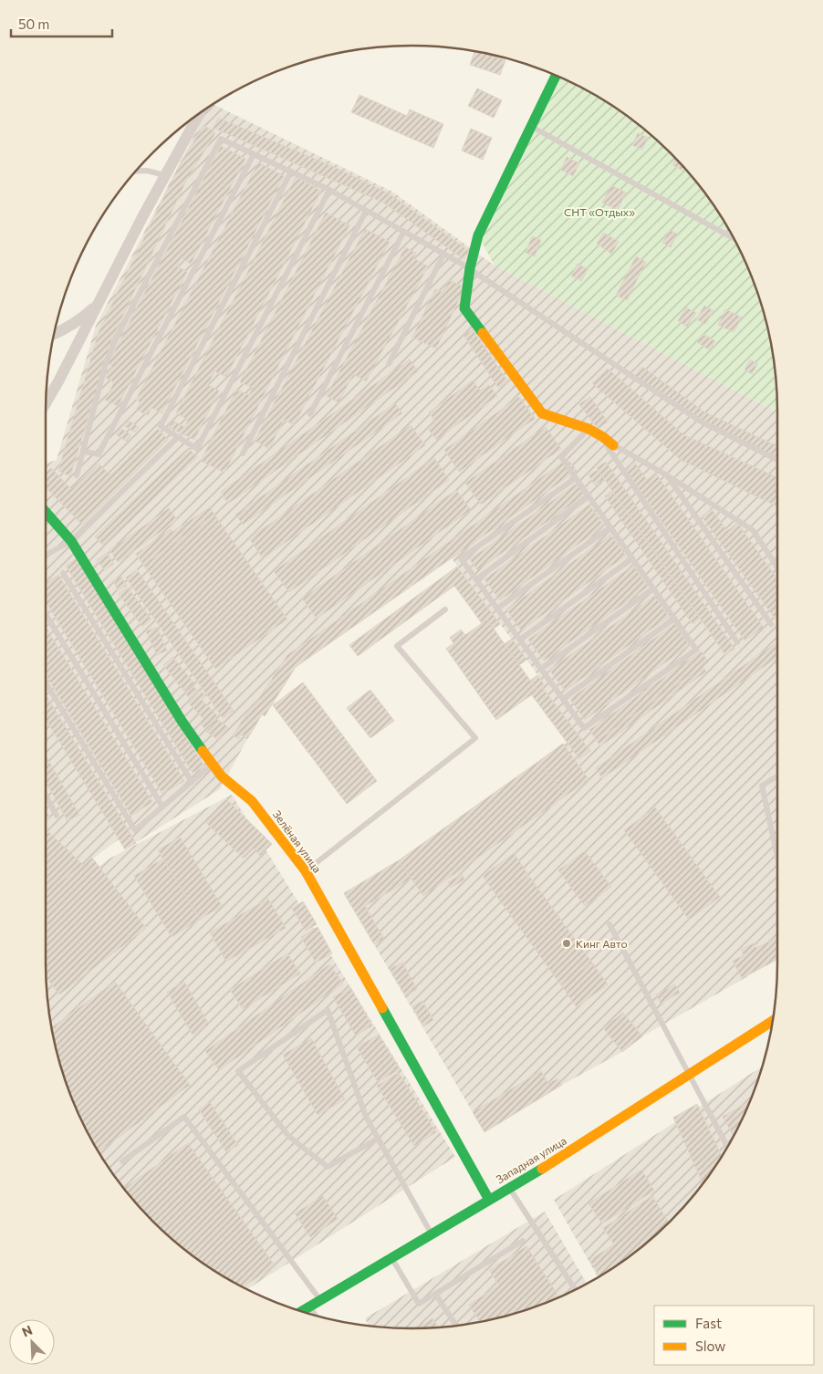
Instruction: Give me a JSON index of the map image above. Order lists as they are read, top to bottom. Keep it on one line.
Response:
{"streets":{"street":["Зелёная улица","Западная улица"]},"crossings":[["Зелёная улица","Западная улица"]],"parks":["СНТ «Отдых»"],"places":["Кинг Авто"],"legend":["Fast","Slow"],"scale_bar":"50 m","north":"top left"}
